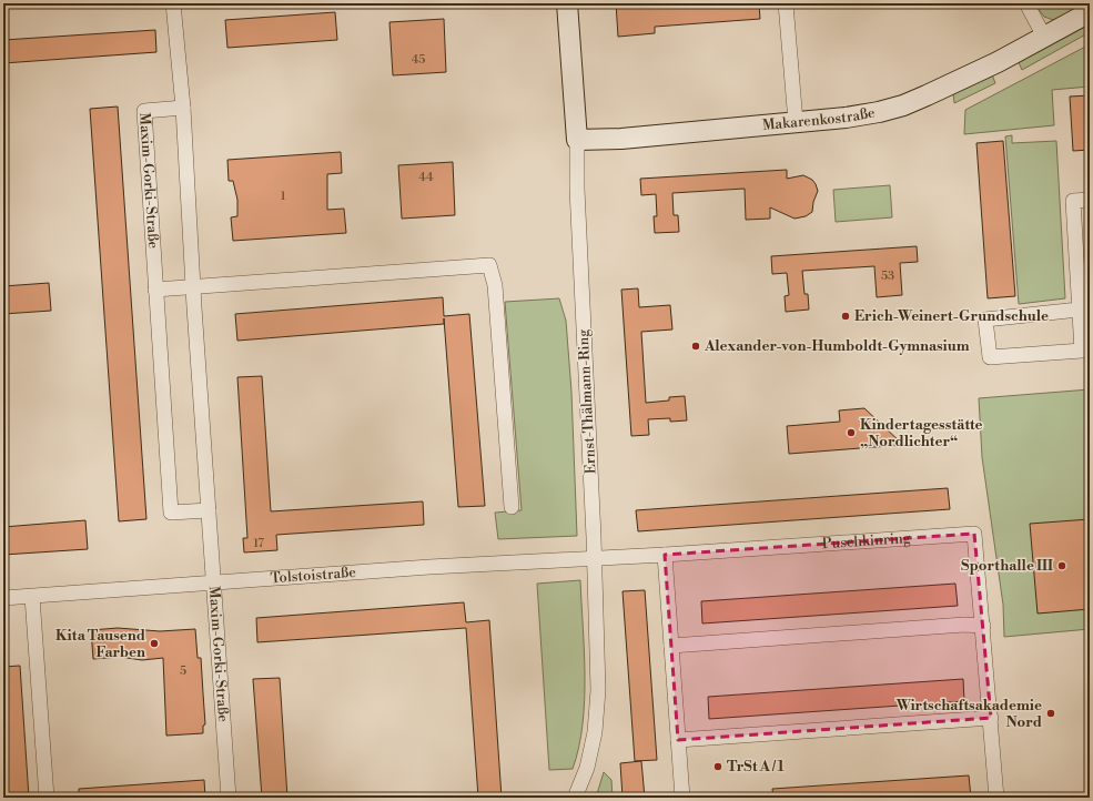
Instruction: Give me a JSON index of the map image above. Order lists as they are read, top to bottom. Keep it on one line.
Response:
{"streets":{"street":["Makarenkostraße","Maxim-Gorki-Straße","Ernst-Thälmann-Ring","Puschkinring","Tolstoistraße"]},"crossings":[["Makarenkostraße","Ernst-Thälmann-Ring"],["Maxim-Gorki-Straße","Tolstoistraße"],["Ernst-Thälmann-Ring","Puschkinring"],["Ernst-Thälmann-Ring","Tolstoistraße"],["Puschkinring","Tolstoistraße"]],"places":["Erich-Weinert-Grundschule","Alexander-von-Humboldt-Gymnasium","Kindertagesstätte „Nordlichter“","Sporthalle III","Kita Tausend Farben","Wirtschaftsakademie Nord","TrSt A / 1"],"house_numbers":["45","44","1","53","17","5"]}
